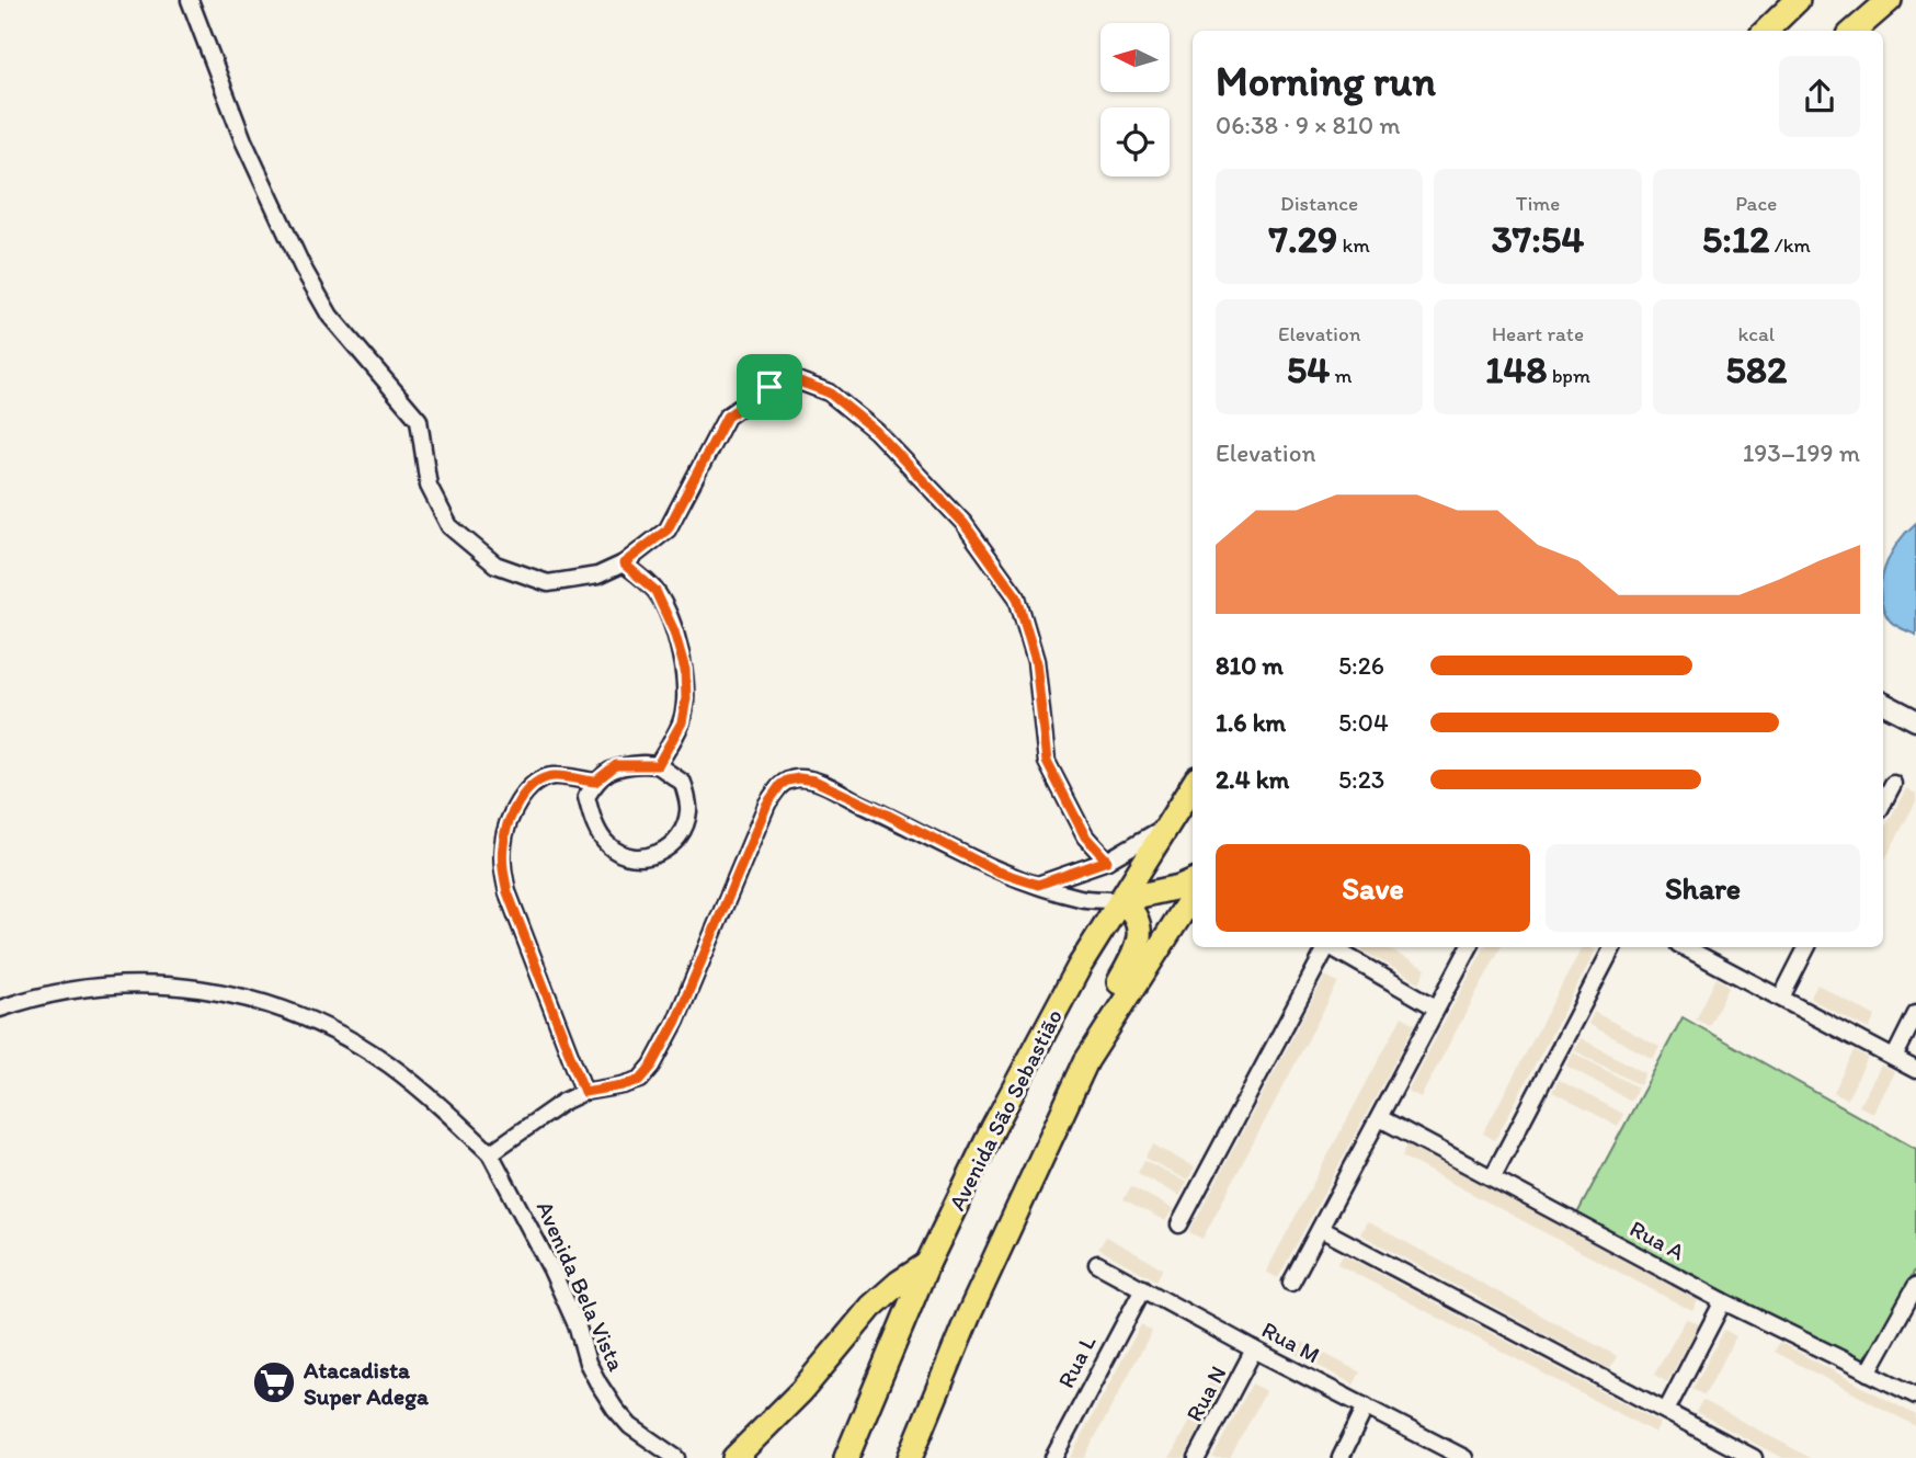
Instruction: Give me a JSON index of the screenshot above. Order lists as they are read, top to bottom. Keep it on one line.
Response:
{"streets":{"main road":["Avenida São Sebastião"],"street":["Rua A","Avenida Bela Vista","Rua M","Rua L","Rua N"]},"crossings":[["Rua M","Rua L"],["Rua M","Rua N"]],"places":{"supermarket":["Atacadista Super Adega"]},"north":"left","page":{"heading":["Morning run","06:38 · 9 × 810 m"],"stats":[["Distance","7.29 km"],["Time","37:54"],["Pace","5:12 /km"],["Elevation","54 m"],["Heart rate","148 bpm"],["kcal","582"]],"chart":["Elevation","193–199 m"],"list":[{"name":"810 m","note":"5:26"},{"name":"1.6 km","note":"5:04"},{"name":"2.4 km","note":"5:23"}],"buttons":["Save","Share"]}}
